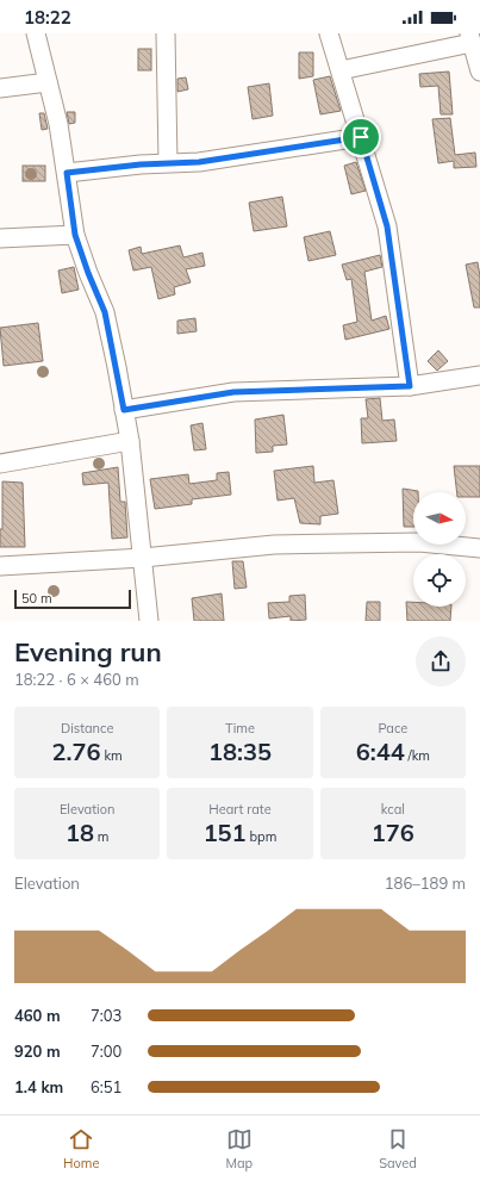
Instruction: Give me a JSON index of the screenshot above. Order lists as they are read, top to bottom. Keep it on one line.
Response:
{"scale_bar":"50 m","north":"right","page":{"status":"18:22","scale":"50 m","heading":["Evening run","18:22 · 6 × 460 m"],"stats":[["Distance","2.76 km"],["Time","18:35"],["Pace","6:44 /km"],["Elevation","18 m"],["Heart rate","151 bpm"],["kcal","176"]],"chart":["Elevation","186–189 m"],"list":[{"name":"460 m","note":"7:03"},{"name":"920 m","note":"7:00"},{"name":"1.4 km","note":"6:51"}],"tabs":["Home","Map","Saved"]}}
